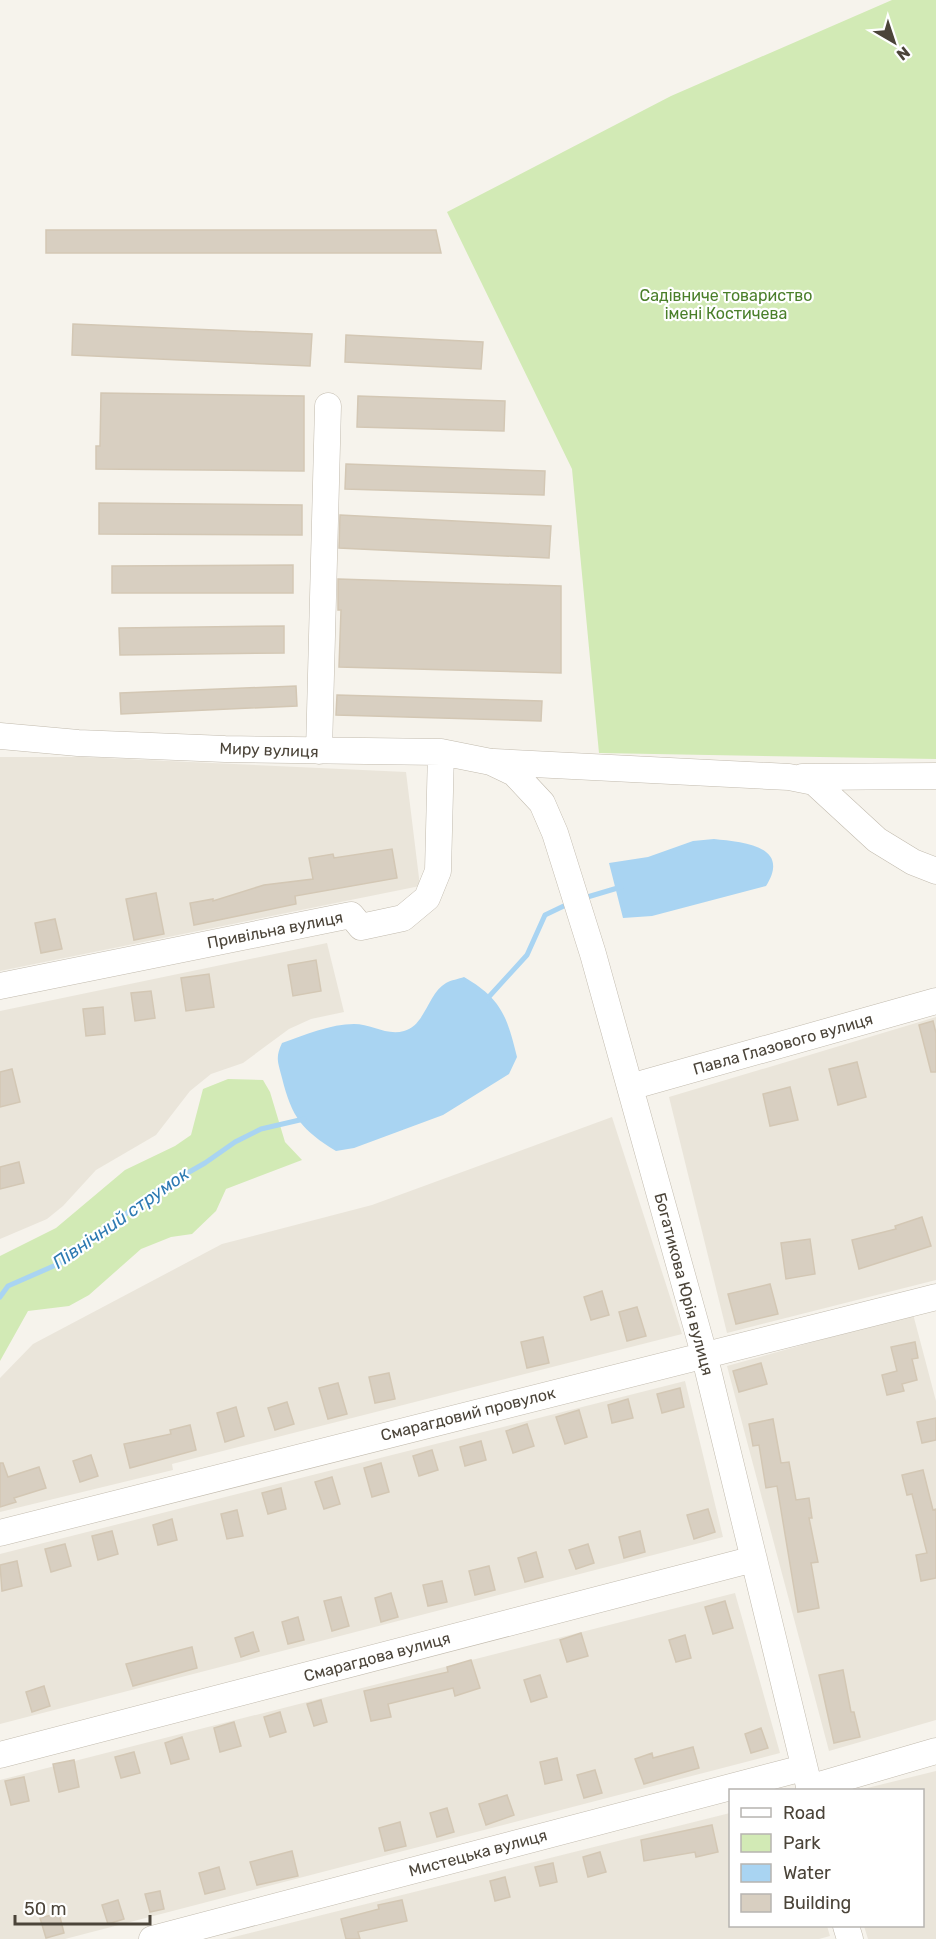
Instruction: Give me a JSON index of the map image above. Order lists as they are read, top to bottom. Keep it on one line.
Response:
{"streets":{"street":["Миру вулиця","Привільна вулиця","Павла Глазового вулиця","Богатикова Юрія вулиця","Смарагдовий провулок","Смарагдова вулиця","Мистецька вулиця"]},"crossings":[["Миру вулиця","Привільна вулиця"],["Миру вулиця","Богатикова Юрія вулиця"],["Павла Глазового вулиця","Богатикова Юрія вулиця"],["Богатикова Юрія вулиця","Смарагдовий провулок"],["Богатикова Юрія вулиця","Смарагдова вулиця"],["Богатикова Юрія вулиця","Мистецька вулиця"]],"water":["Північний струмок"],"parks":["Садівниче товариство імені Костичева"],"legend":["Road","Park","Water","Building"],"scale_bar":"50 m","north":"bottom right"}
